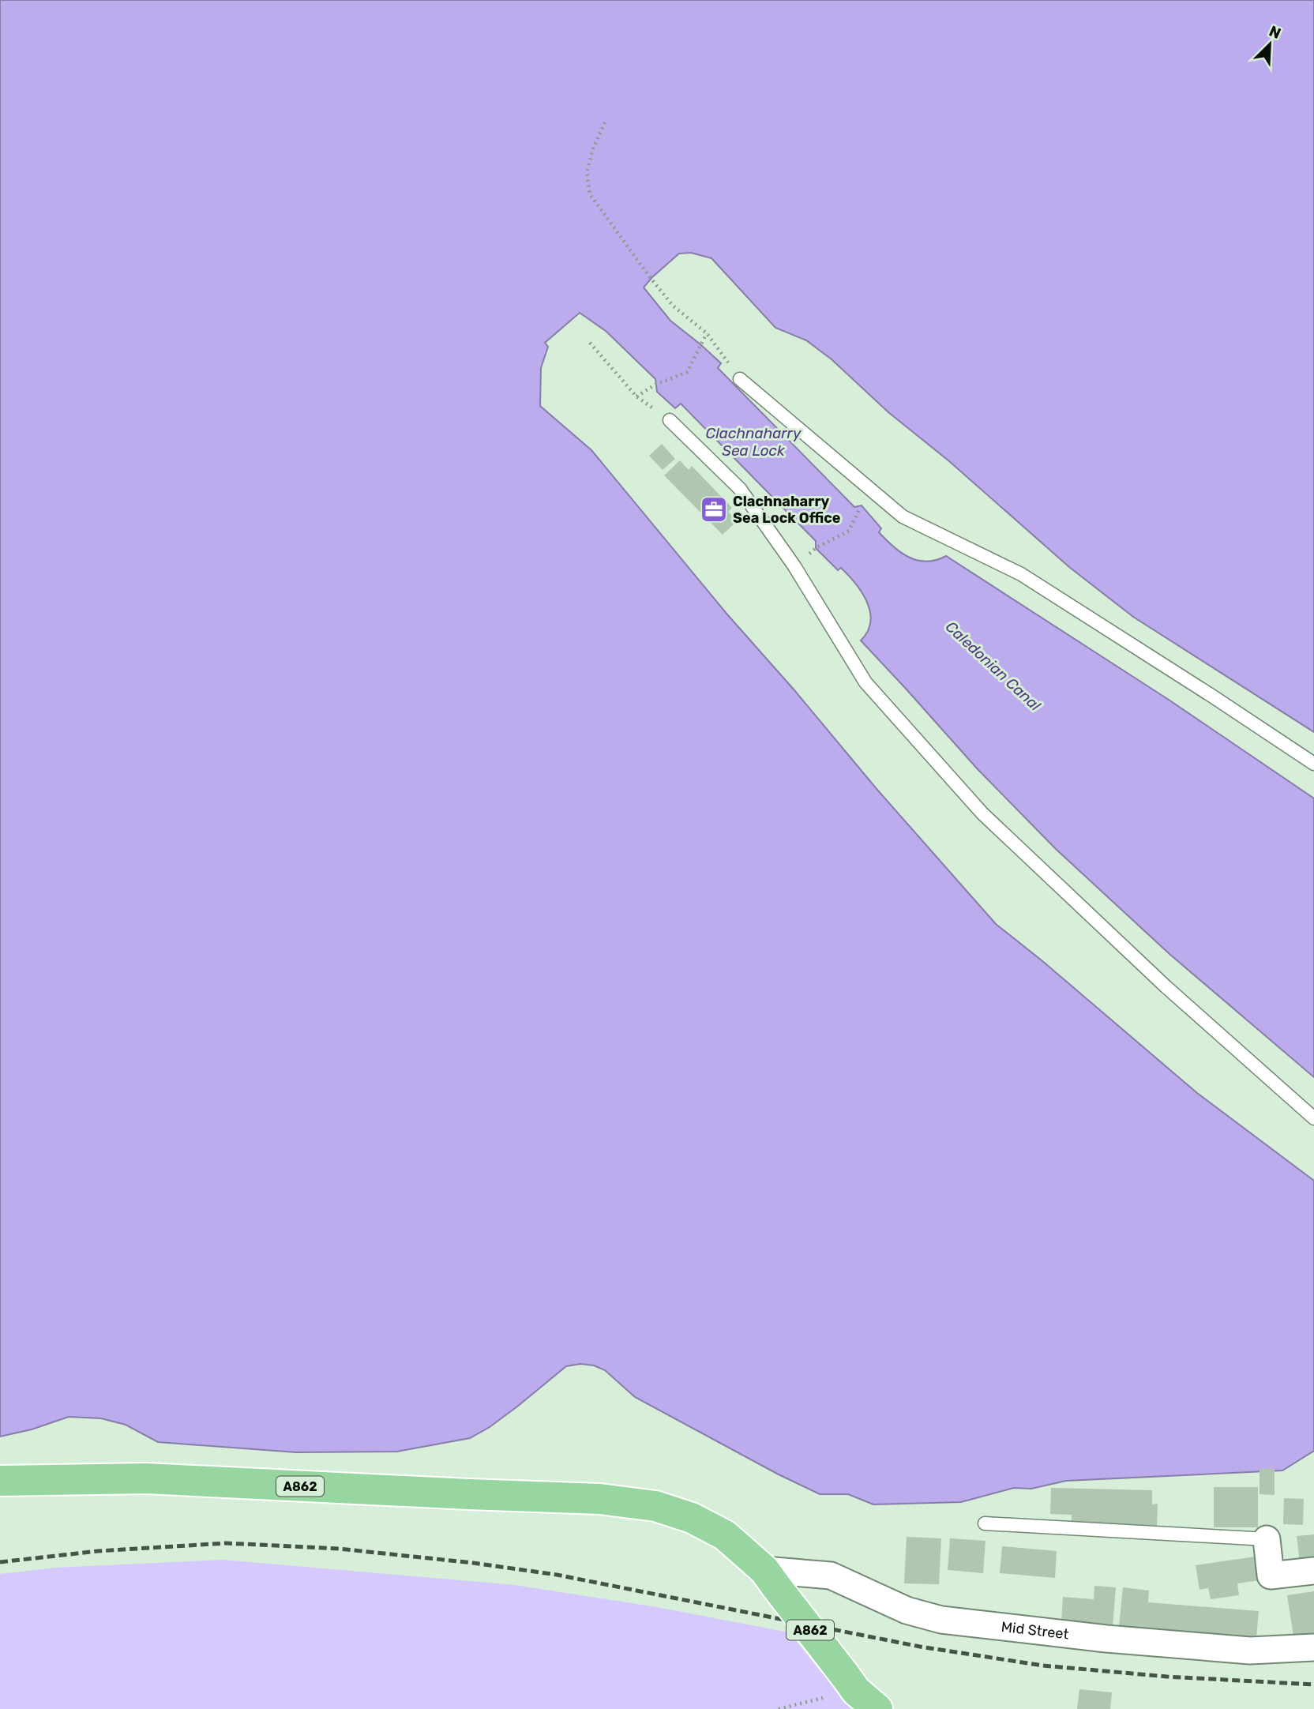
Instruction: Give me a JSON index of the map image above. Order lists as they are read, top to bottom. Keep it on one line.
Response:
{"streets":{"main road":["A862"],"street":["Mid Street"]},"crossings":[["A862","Mid Street"]],"water":["Clachnaharry Sea Lock","Caledonian Canal"],"places":{"office":["Clachnaharry Sea Lock Office"]},"north":"top right"}
